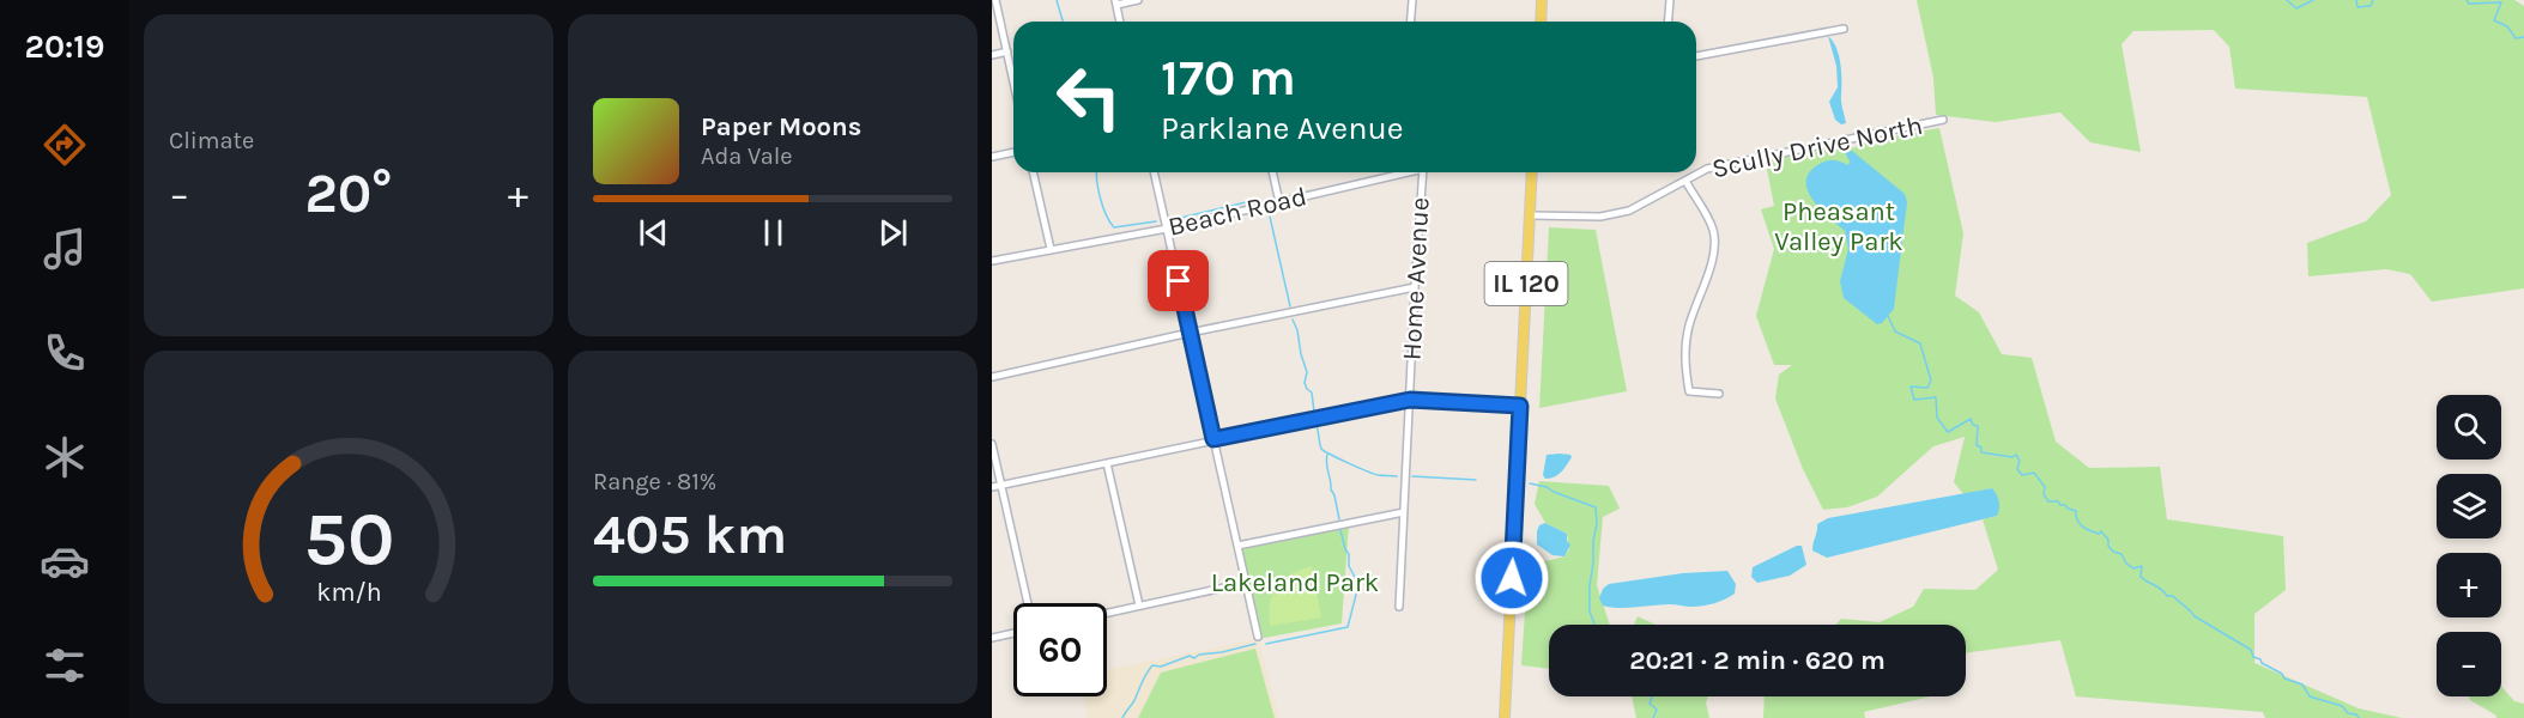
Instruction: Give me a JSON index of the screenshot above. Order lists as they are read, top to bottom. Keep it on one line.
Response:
{"streets":{"main road":["IL 120"],"street":["Scully Drive North","Beach Road","Home Avenue"]},"crossings":[["Scully Drive North","IL 120"]],"parks":["Pheasant Valley Park","Lakeland Park"],"page":{"tabs":"20:19","tile":["Climate",["Range · 81%","405 km"]],"turn":["170 m","Parklane Avenue"],"song":["Paper Moons","Ada Vale"],"heat":["−","20°","+"],"map_buttons":["+","−"],"limit":"60","trip":"20:21 · 2 min · 620 m","gauge":["50","km/h"]}}
